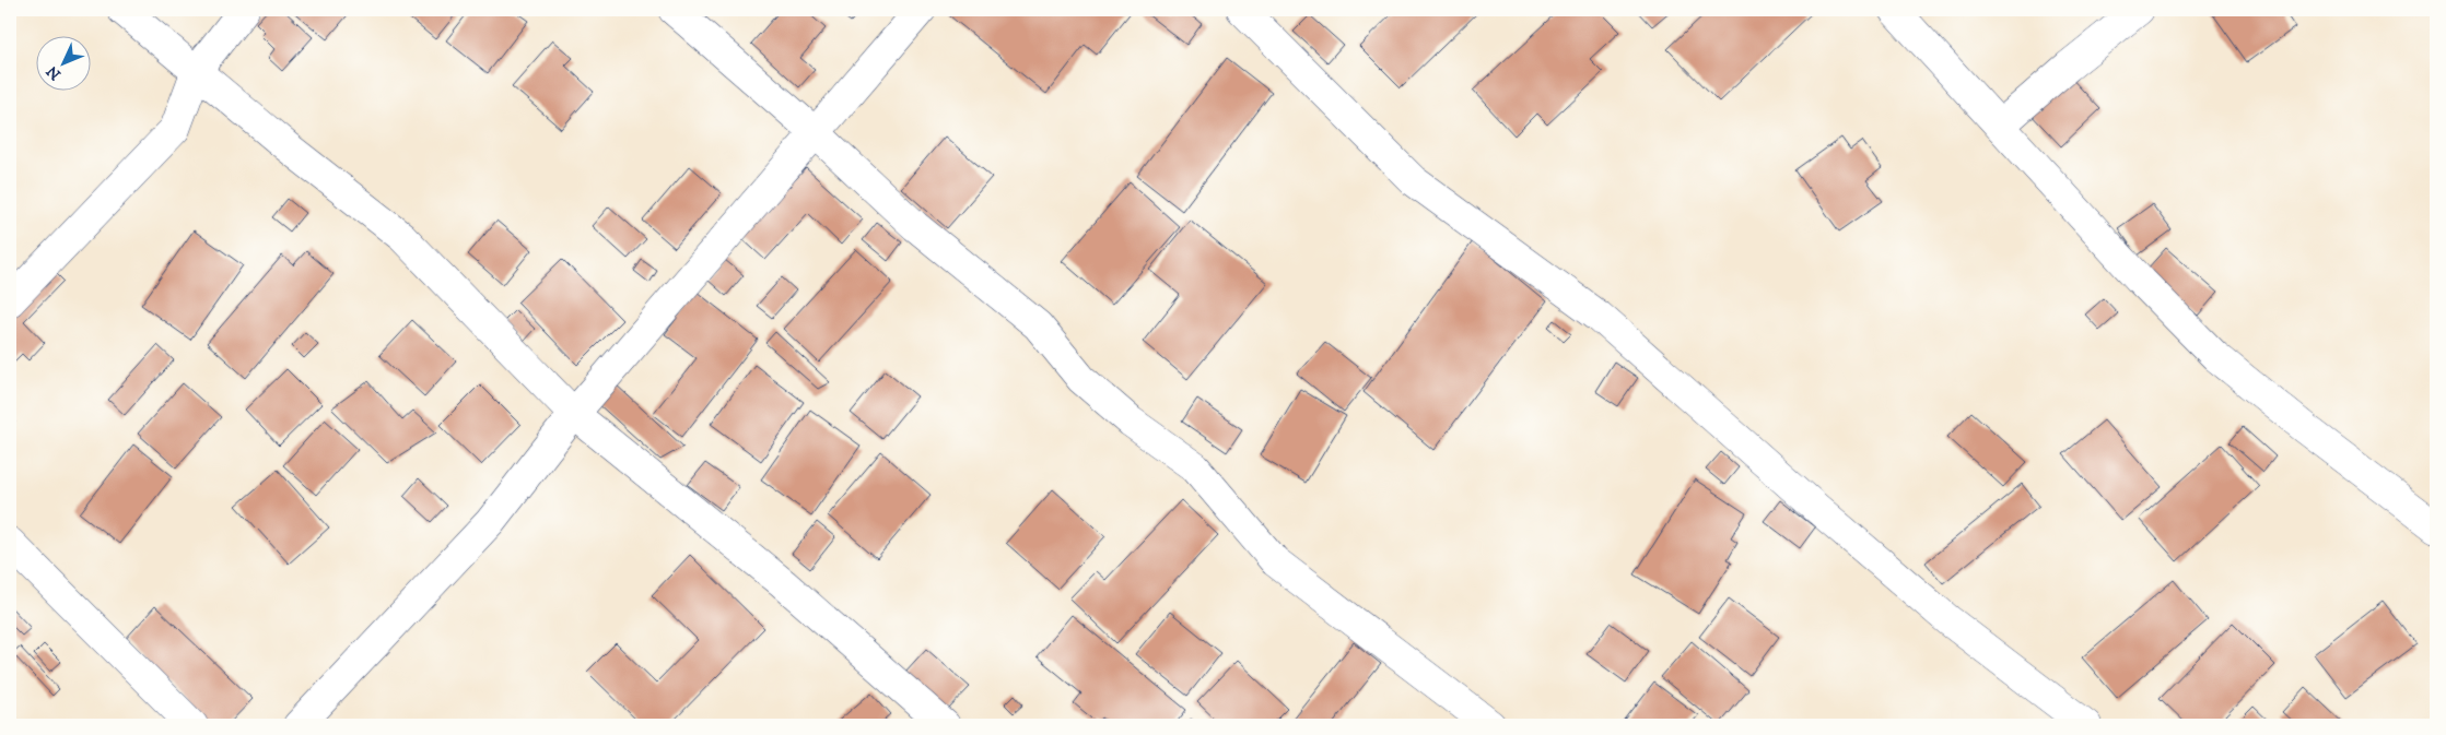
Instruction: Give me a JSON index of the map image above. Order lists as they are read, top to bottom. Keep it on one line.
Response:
{"north":"bottom left"}
